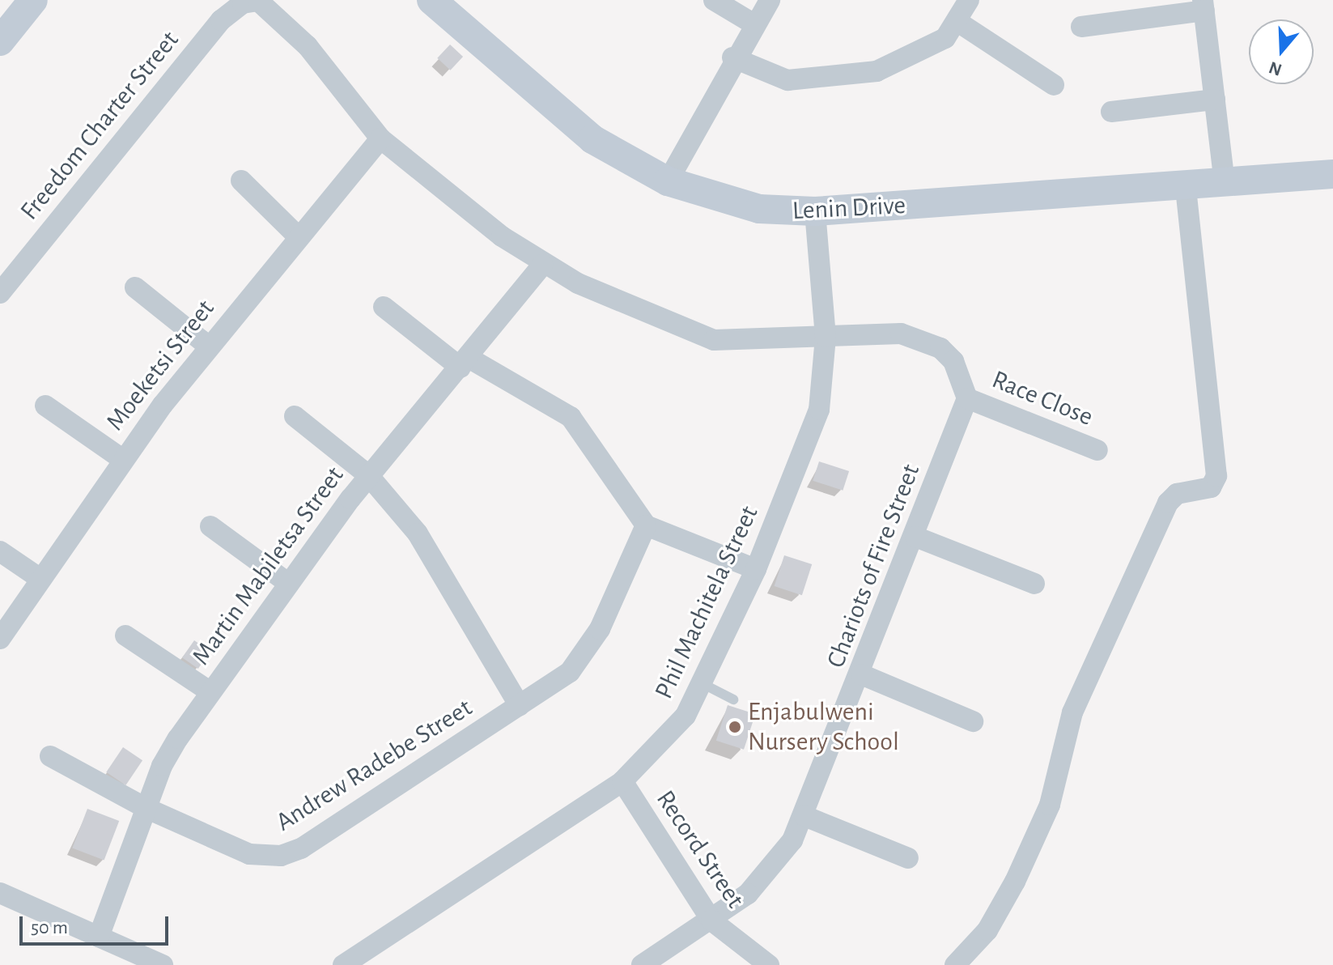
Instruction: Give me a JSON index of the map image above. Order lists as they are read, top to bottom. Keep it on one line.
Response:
{"streets":{"street":["Freedom Charter Street","Lenin Drive","Moeketsi Street","Race Close","Martin Mabiletsa Street","Chariots of Fire Street","Phil Machitela Street","Andrew Radebe Street","Record Street"]},"crossings":[["Freedom Charter Street","Moeketsi Street"],["Freedom Charter Street","Martin Mabiletsa Street"],["Freedom Charter Street","Phil Machitela Street"],["Lenin Drive","Phil Machitela Street"],["Race Close","Chariots of Fire Street"],["Martin Mabiletsa Street","Andrew Radebe Street"],["Chariots of Fire Street","Record Street"],["Phil Machitela Street","Record Street"]],"places":["Enjabulweni Nursery School"],"scale_bar":"50 m","north":"bottom"}
